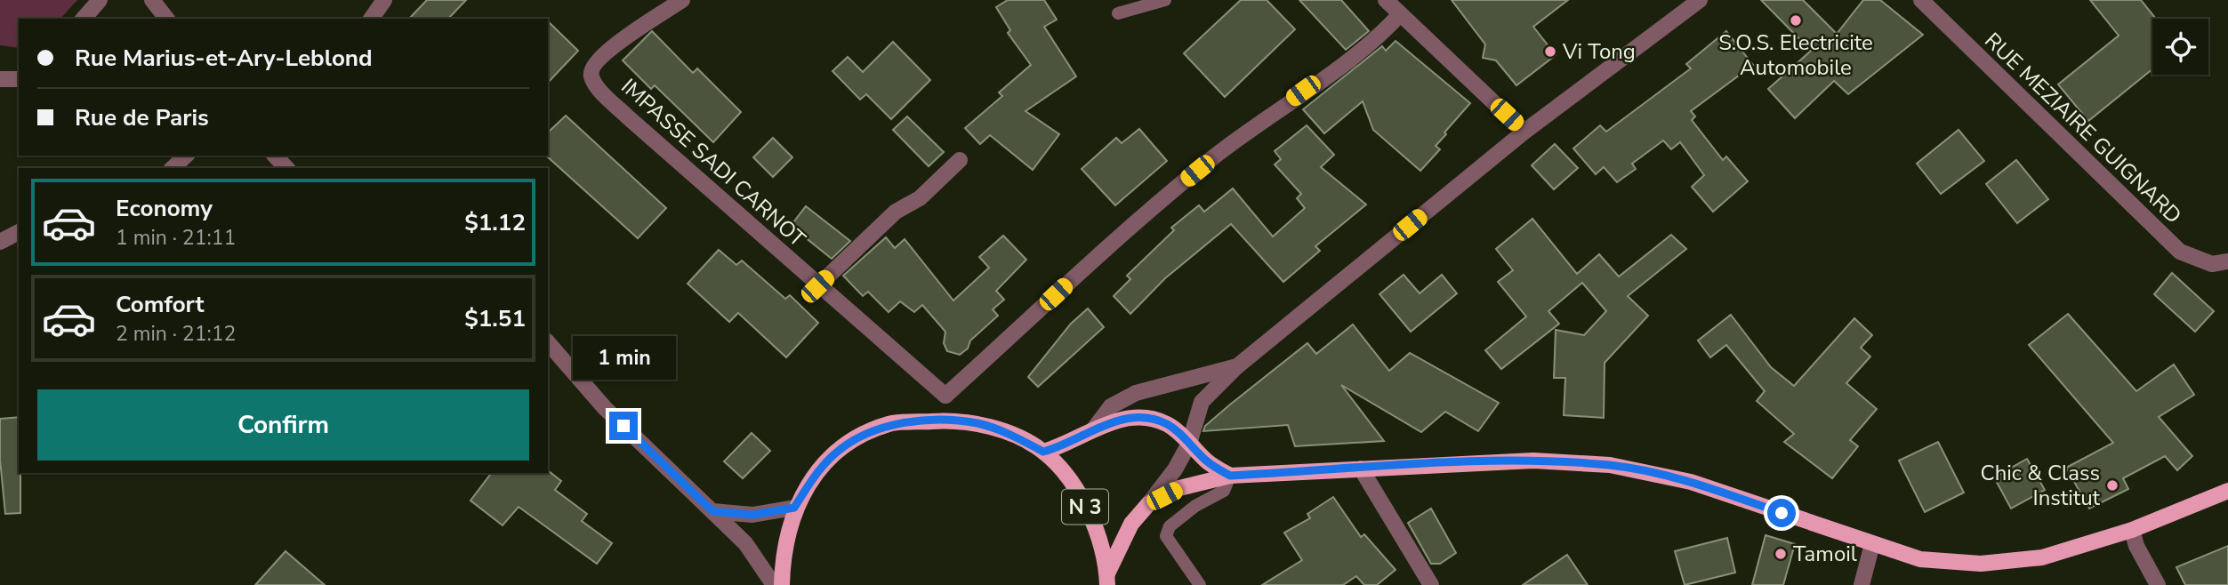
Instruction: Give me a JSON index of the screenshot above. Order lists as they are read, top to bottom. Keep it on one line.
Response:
{"streets":{"main road":["N 3"],"street":["RUE MEZIAIRE GUIGNARD","IMPASSE SADI CARNOT"]},"places":["S.O.S. Electricite Automobile","Vi Tong","Chic & Class Institut","Tamoil"],"page":{"banner":["Rue Marius-et-Ary-Leblond","Rue de Paris"],"list":[{"name":"Economy","note":"1 min · 21:11","value":"$1.12"},{"name":"Comfort","note":"2 min · 21:12","value":"$1.51"}],"bubble":"1 min","buttons":"Confirm"}}
